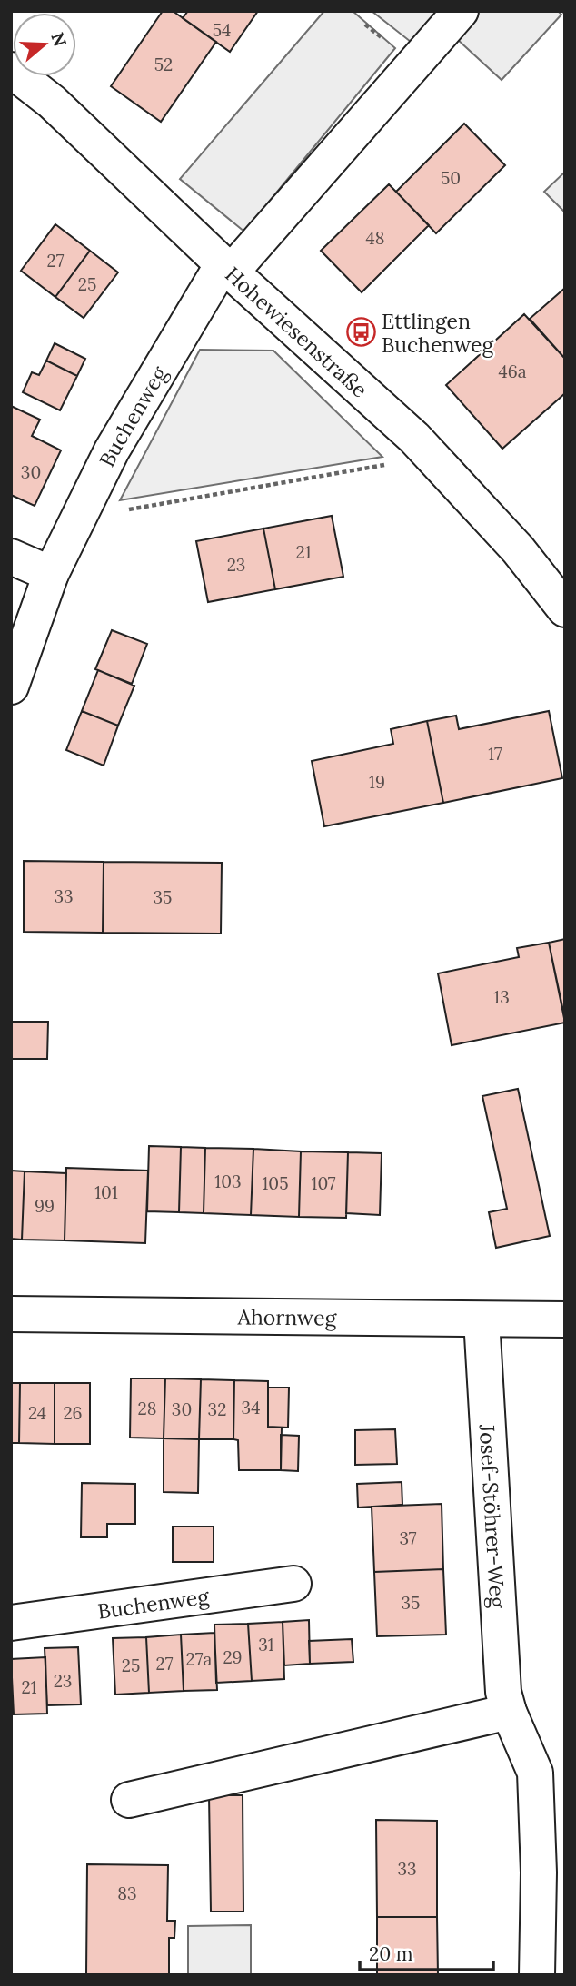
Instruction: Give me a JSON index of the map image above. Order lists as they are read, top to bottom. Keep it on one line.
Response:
{"streets":{"street":["Hohewiesenstraße","Buchenweg","Ahornweg","Josef-Stöhrer-Weg"]},"crossings":[["Hohewiesenstraße","Buchenweg"],["Ahornweg","Josef-Stöhrer-Weg"]],"places":{"bus stop":["Ettlingen Buchenweg"]},"house_numbers":["54","52","50","48","27","25","46a","30","21","23","17","19","33","35","13","103","105","107","101","99","34","28","30","32","24","26","37","35","31","29","27a","27","25","23","21","33","83"],"scale_bar":"20 m","north":"right"}
